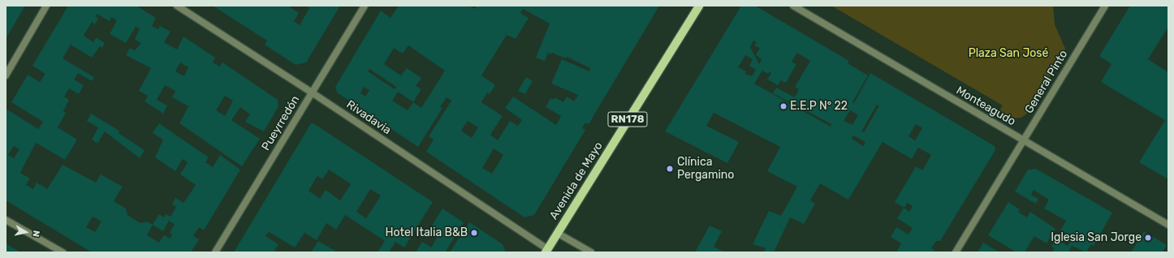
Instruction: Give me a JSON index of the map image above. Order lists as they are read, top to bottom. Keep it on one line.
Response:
{"streets":{"main road":["RN178","Avenida de Mayo"],"street":["General Pinto","Monteagudo","Rivadavia","Pueyrredón"]},"crossings":[["General Pinto","Monteagudo"],["Rivadavia","Pueyrredón"],["Rivadavia","Avenida de Mayo"]],"parks":["Plaza San José"],"places":["E.E.P N° 22","Clínica Pergamino","Hotel Italia B&B","Iglesia San Jorge"],"north":"right"}
